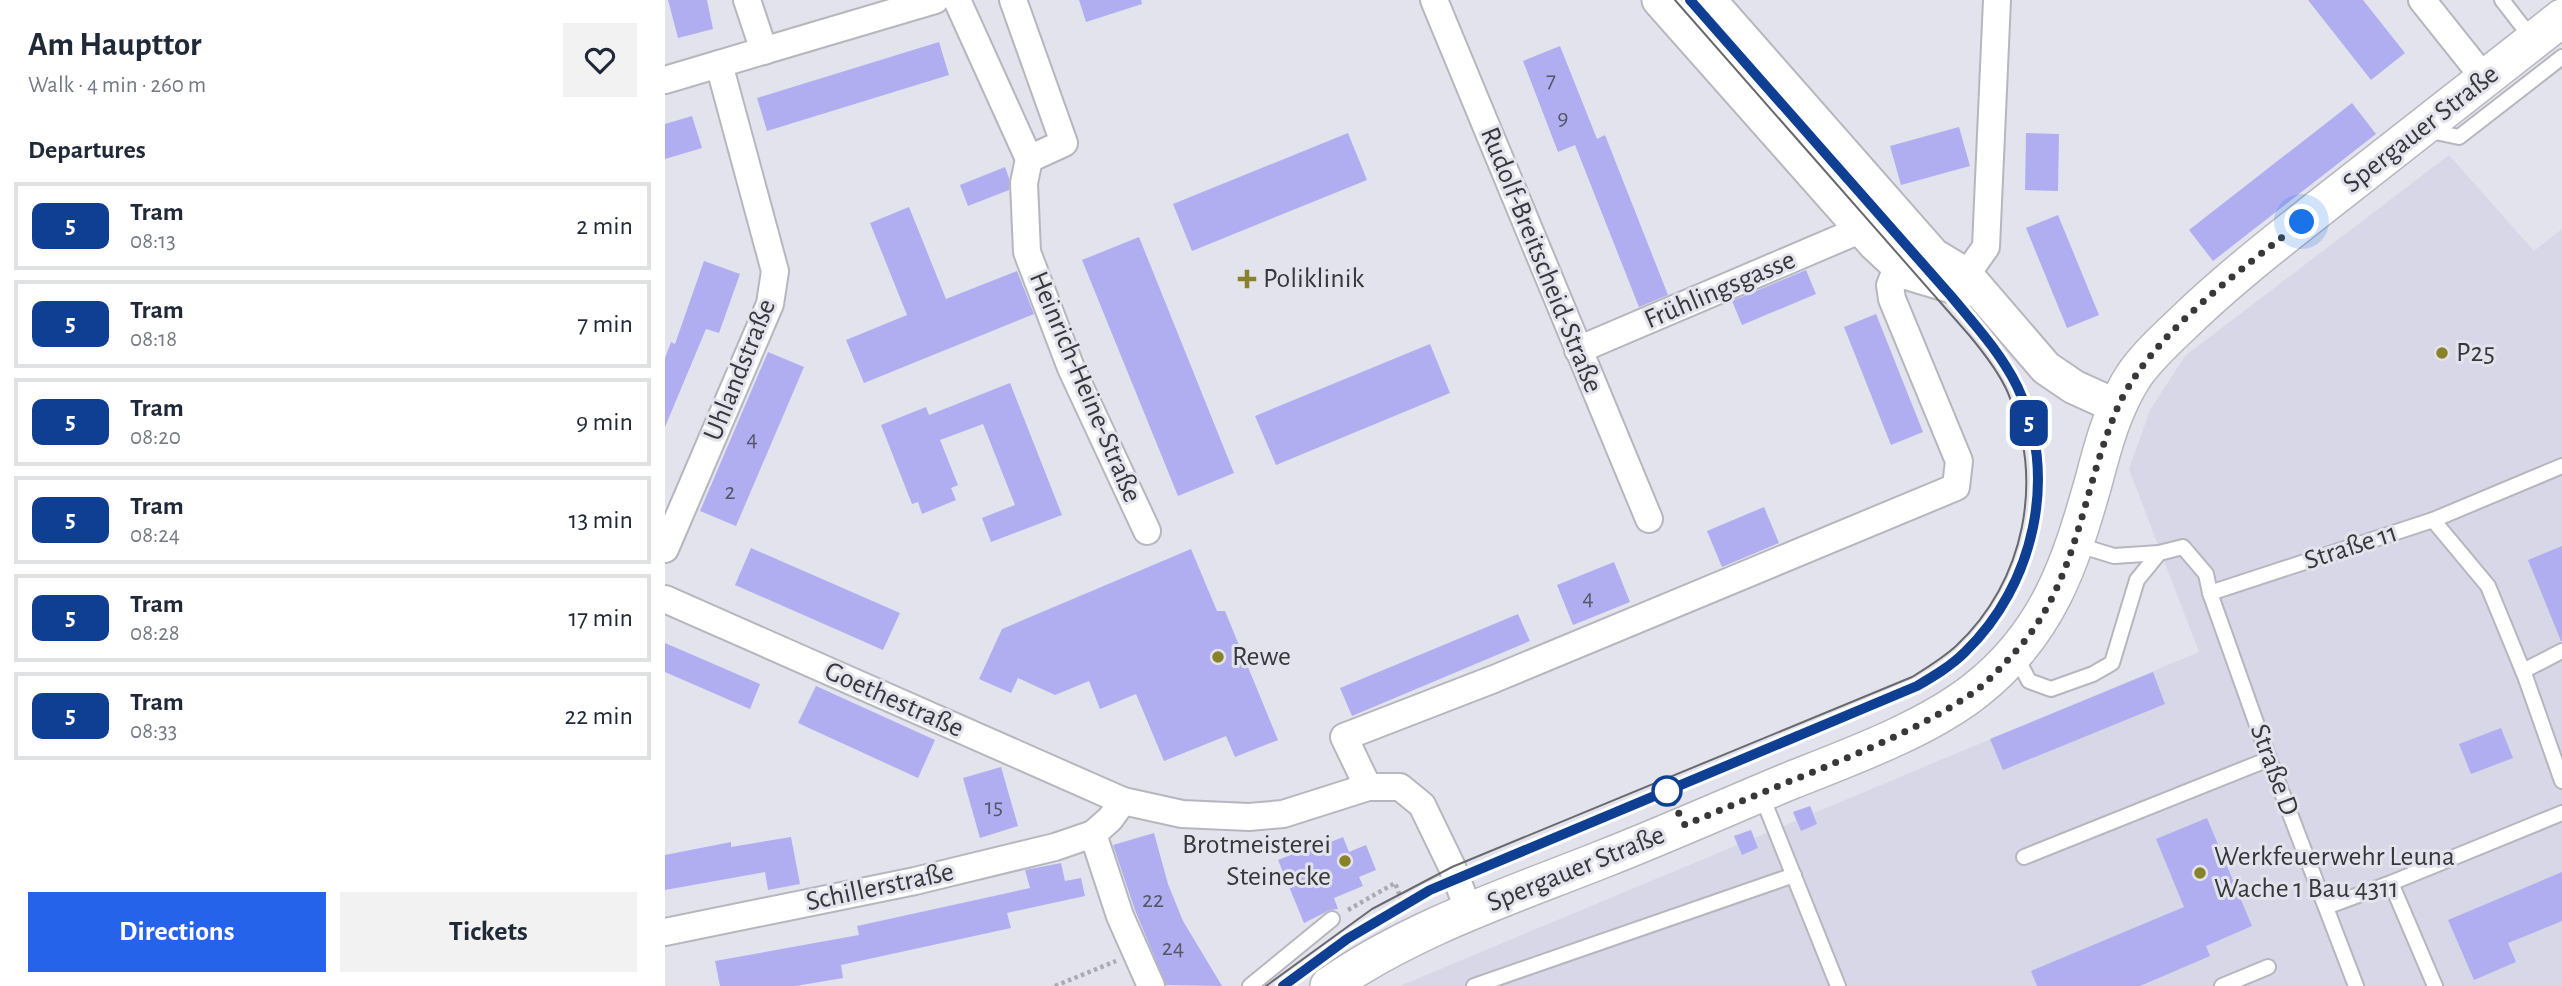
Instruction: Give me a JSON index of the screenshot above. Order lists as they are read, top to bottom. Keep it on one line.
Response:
{"streets":{"main road":["Spergauer Straße"],"street":["Rudolf-Breitscheid-Straße","Frühlingsgasse","Uhlandstraße","Heinrich-Heine-Straße","Goethestraße","Schillerstraße"],"lane":["Straße 11","Straße D"]},"crossings":[["Spergauer Straße","Goethestraße"],["Rudolf-Breitscheid-Straße","Frühlingsgasse"],["Straße 11","Straße D"]],"places":{"health":["Poliklinik"],"other":["P25","Rewe","Brotmeisterei Steinecke","Werkfeuerwehr Leuna Wache 1 Bau 4311"]},"lines":["tram line 5"],"house_numbers":["7","9","4","2","4","15","22","24"],"page":{"heading":[["Am Haupttor","Walk · 4 min · 260 m"],"Departures"],"on_map":"5","list":[{"mark":"5","name":"Tram","note":"08:13","value":"2 min"},{"mark":"5","name":"Tram","note":"08:18","value":"7 min"},{"mark":"5","name":"Tram","note":"08:20","value":"9 min"},{"mark":"5","name":"Tram","note":"08:24","value":"13 min"},{"mark":"5","name":"Tram","note":"08:28","value":"17 min"},{"mark":"5","name":"Tram","note":"08:33","value":"22 min"}],"buttons":["Directions","Tickets"]}}
